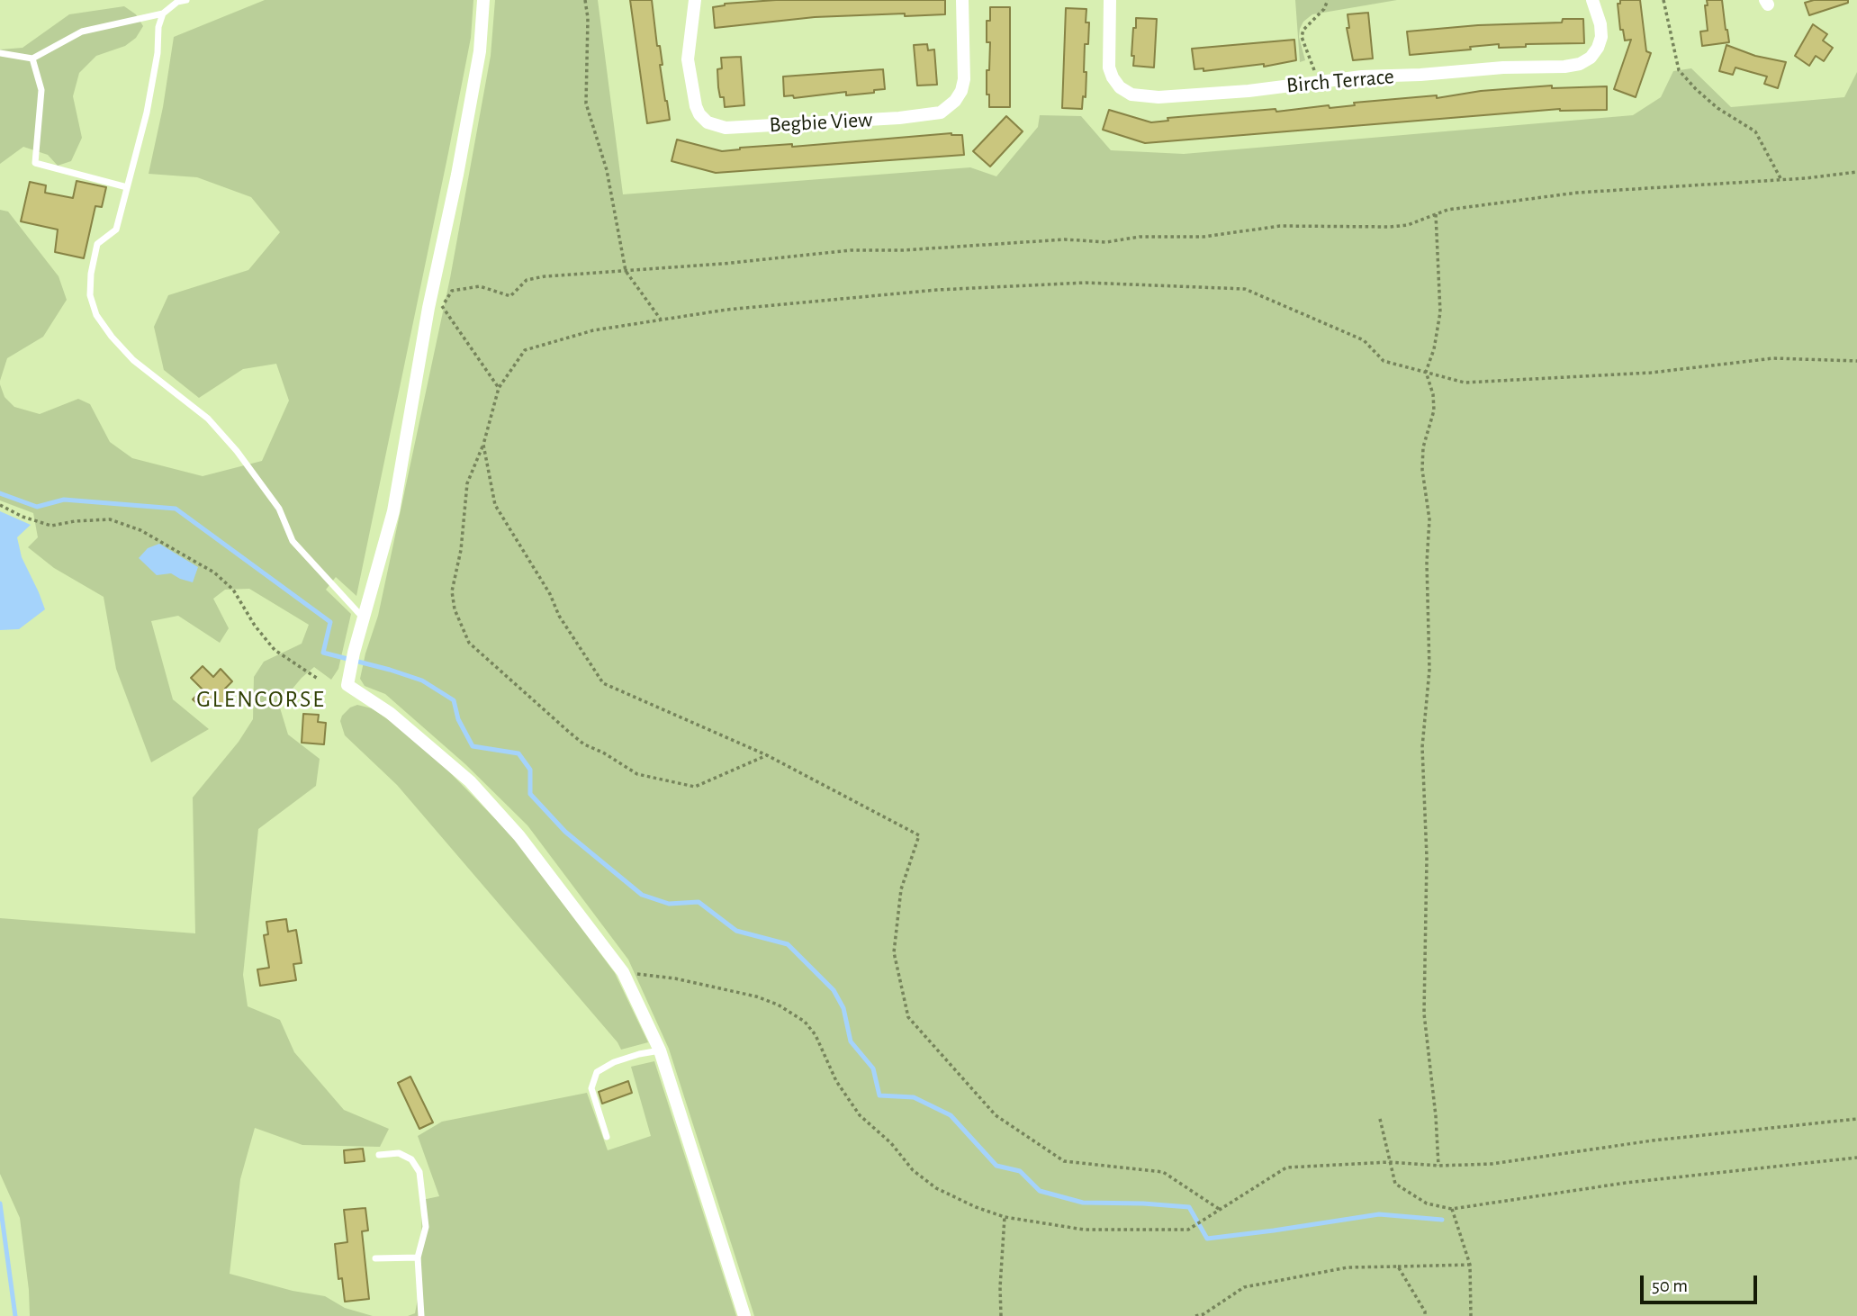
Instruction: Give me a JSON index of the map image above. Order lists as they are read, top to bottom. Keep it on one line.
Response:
{"streets":{"street":["Birch Terrace","Begbie View"]},"districts":["GLENCORSE"],"scale_bar":"50 m"}
